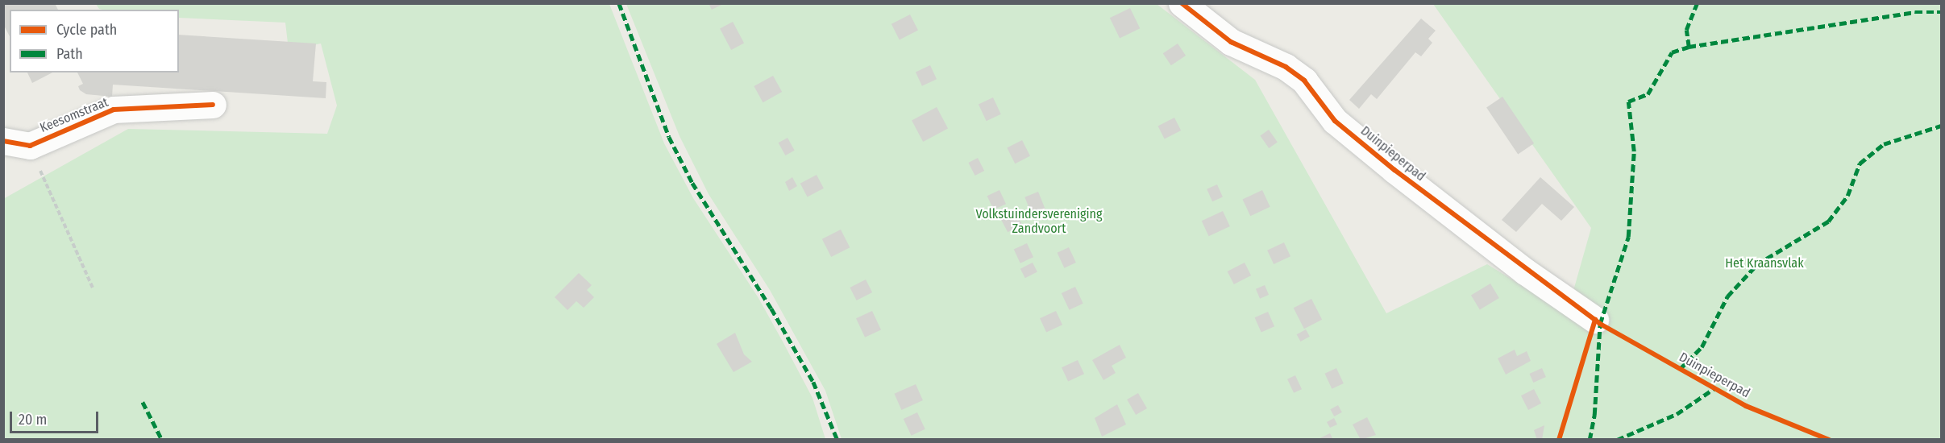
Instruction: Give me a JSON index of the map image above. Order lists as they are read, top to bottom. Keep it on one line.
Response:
{"streets":{"street":["Keesomstraat","Duinpieperpad"]},"parks":["Volkstuindersvereniging Zandvoort","Het Kraansvlak"],"legend":["Cycle path","Path"],"scale_bar":"20 m"}
